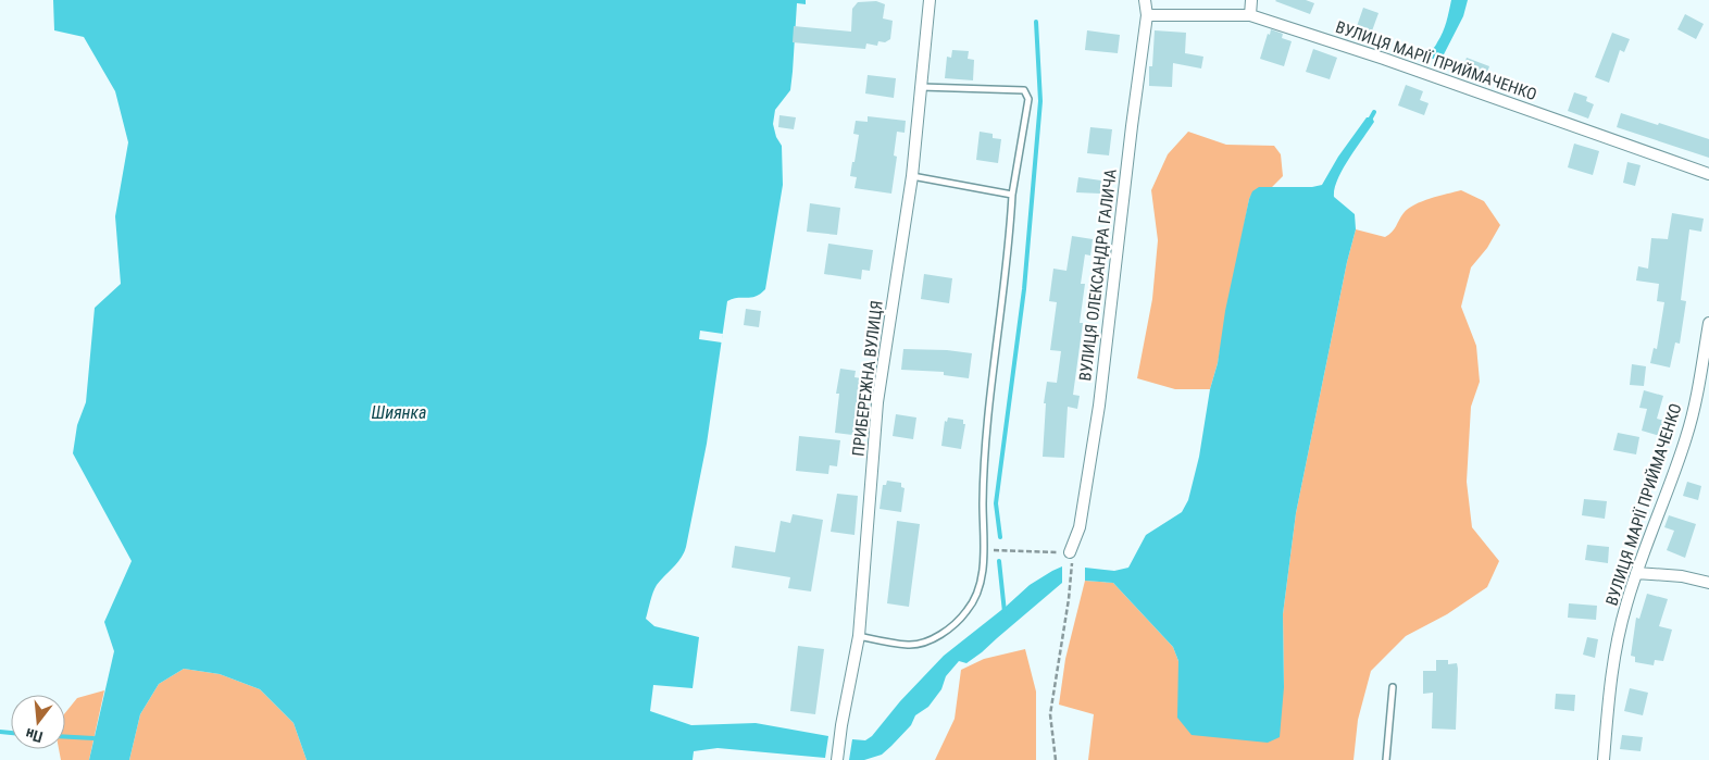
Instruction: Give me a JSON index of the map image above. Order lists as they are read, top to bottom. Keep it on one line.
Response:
{"streets":{"street":["ВУЛИЦЯ МАРІЇ ПРИЙМАЧЕНКО","ВУЛИЦЯ ОЛЕКСАНДРА ГАЛИЧА","ПРИБЕРЕЖНА ВУЛИЦЯ"]},"crossings":[["ВУЛИЦЯ МАРІЇ ПРИЙМАЧЕНКО","ВУЛИЦЯ ОЛЕКСАНДРА ГАЛИЧА"]],"water":["Шиянка"],"north":"bottom"}
